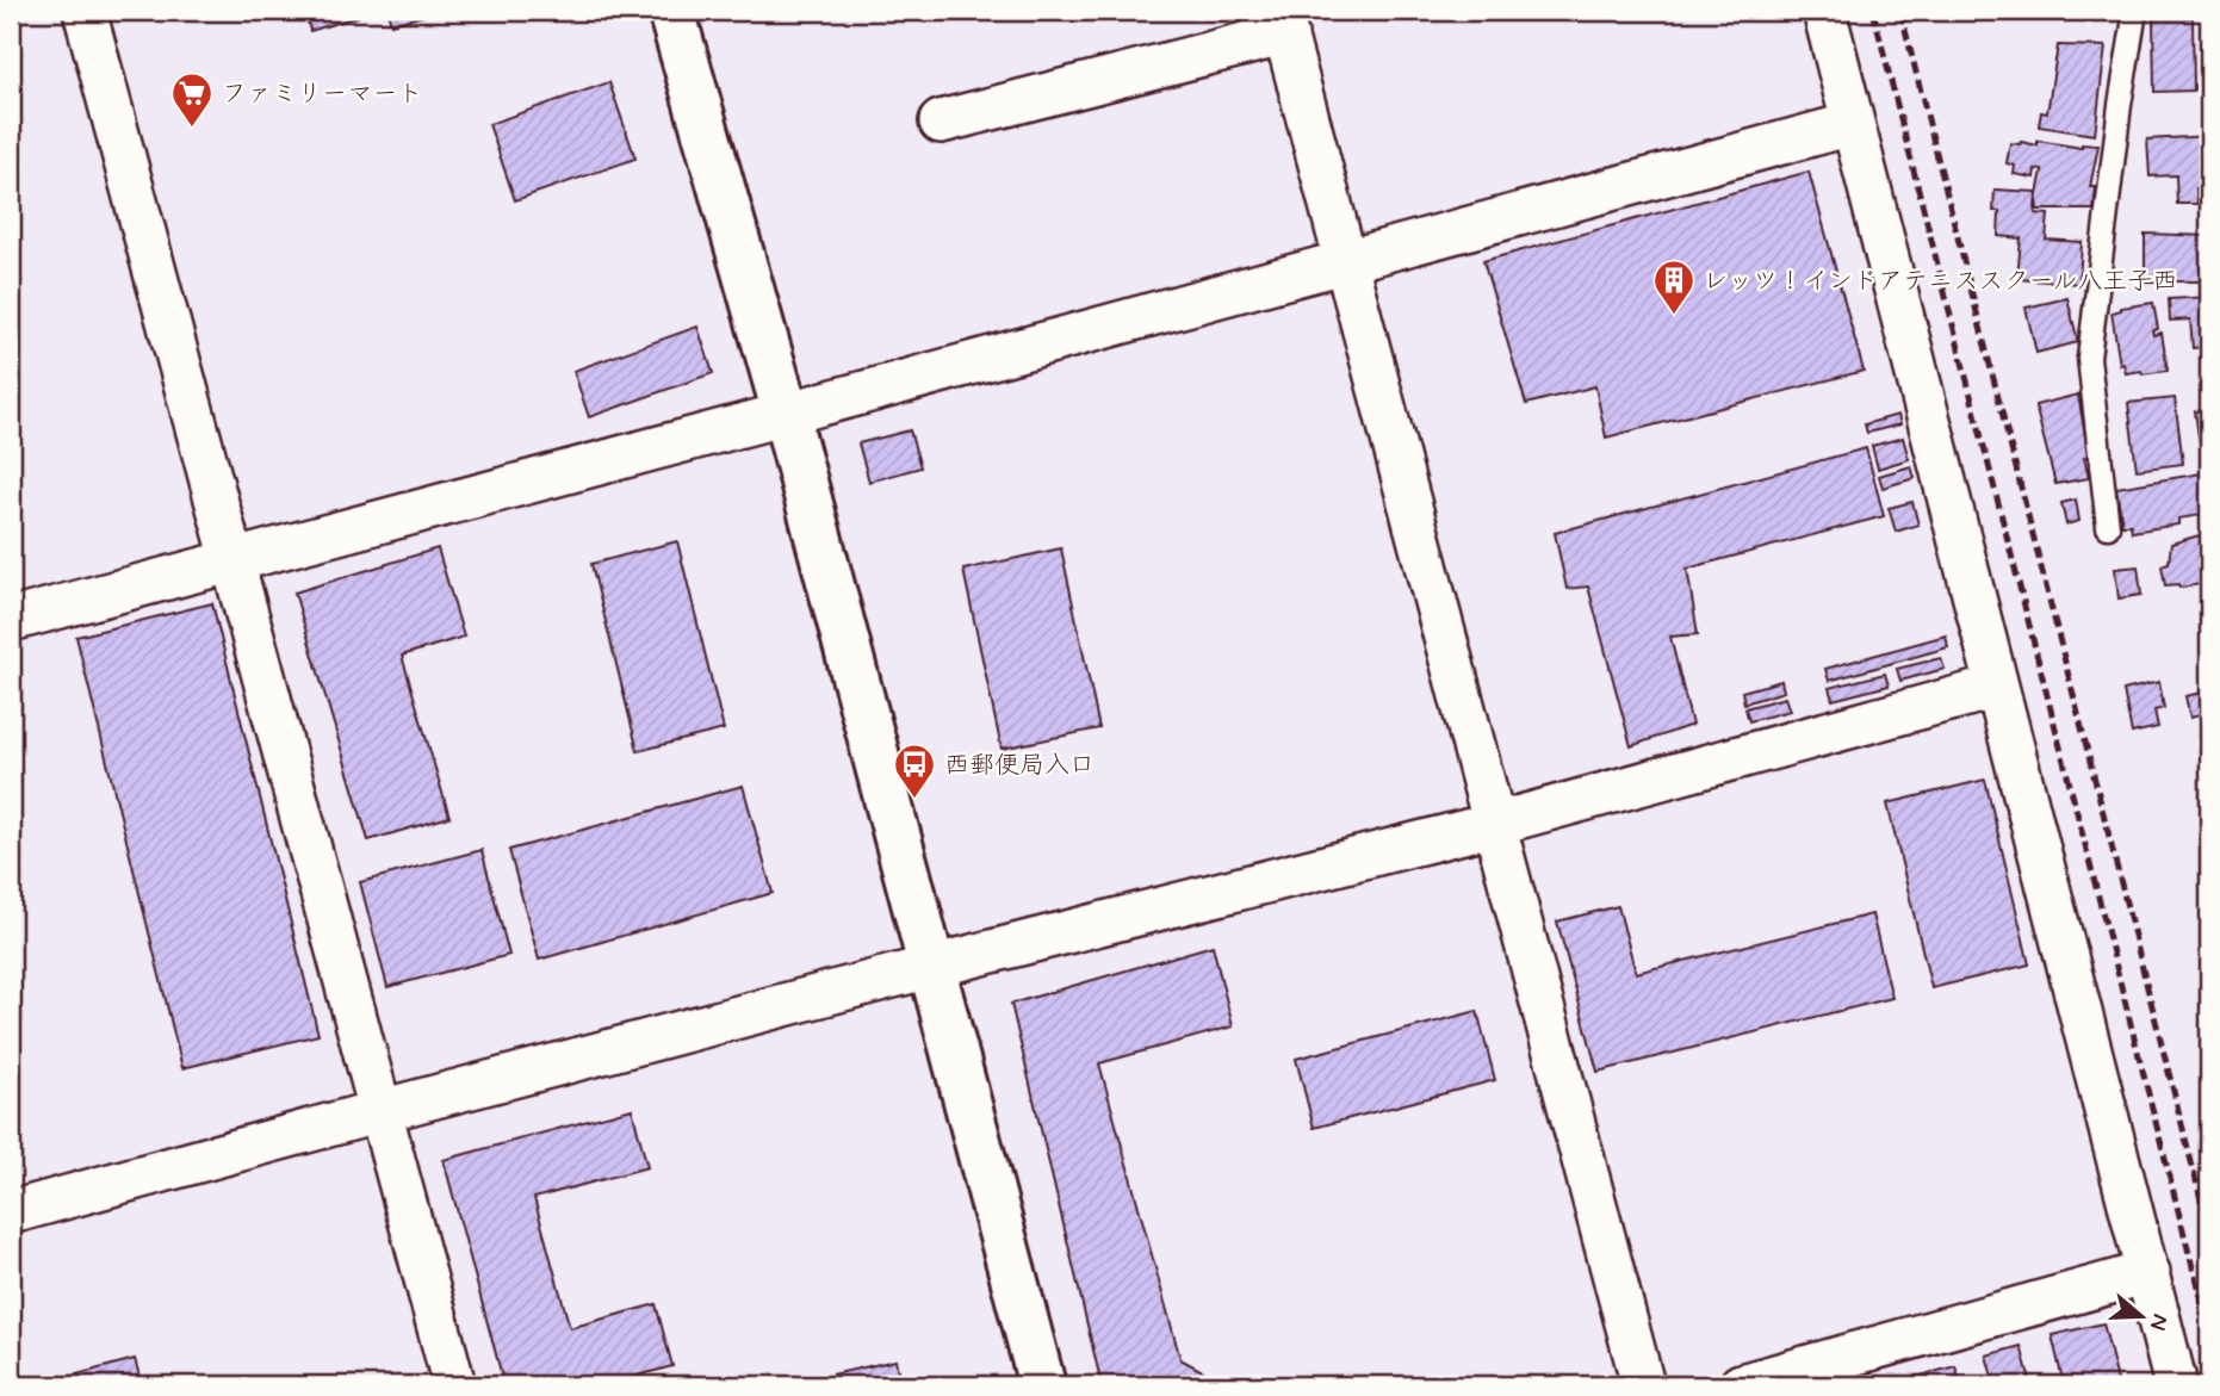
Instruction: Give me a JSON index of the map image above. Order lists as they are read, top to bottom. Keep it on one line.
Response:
{"places":{"supermarket":["ファミリーマート"],"building":["レッツ！インドアテニススクール八王子西"],"bus stop":["西郵便局入口"]},"north":"right"}
